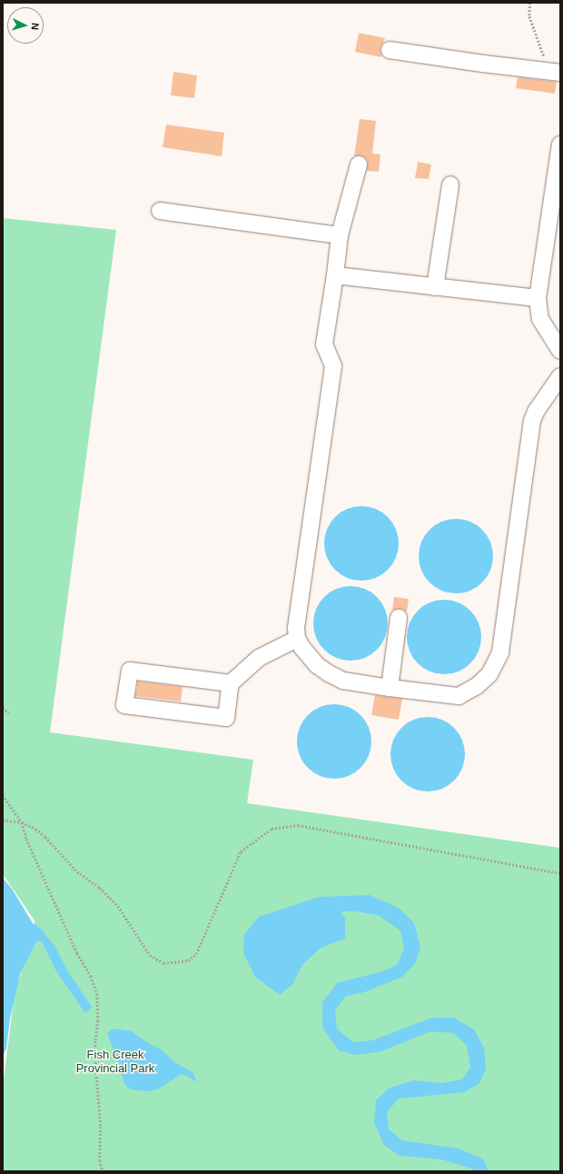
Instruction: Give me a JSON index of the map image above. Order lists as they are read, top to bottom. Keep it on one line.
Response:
{"parks":["Fish Creek Provincial Park"],"north":"right"}
